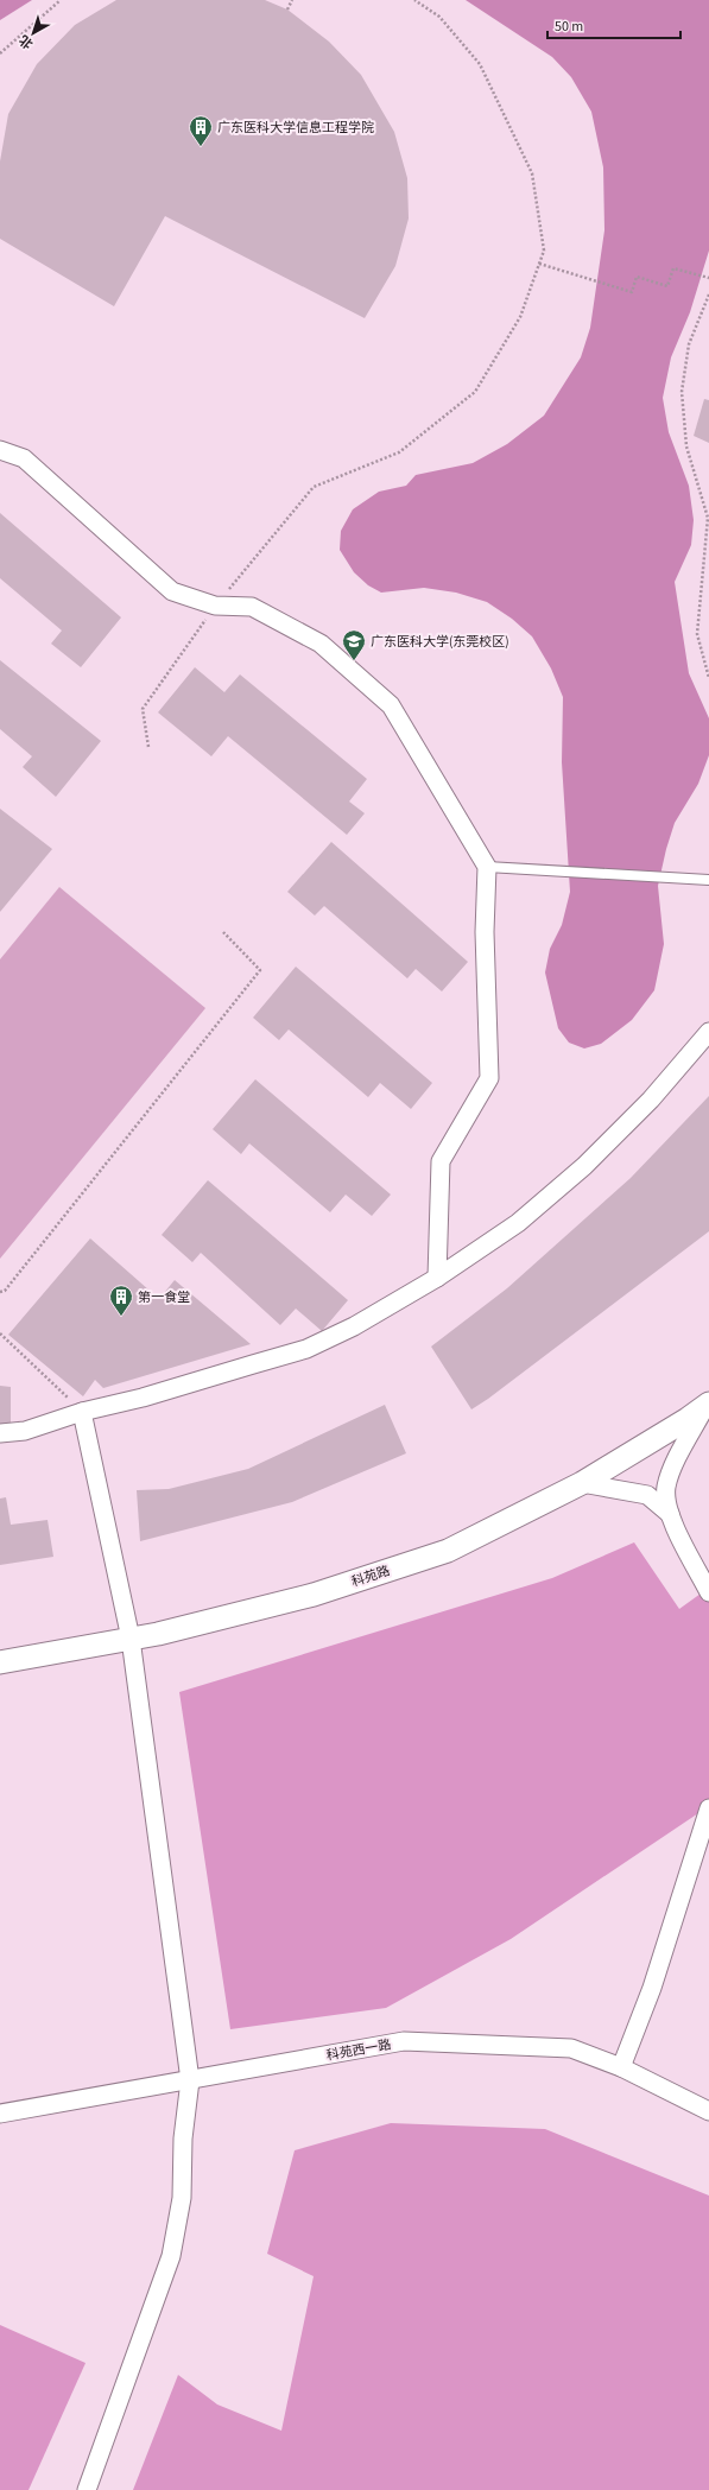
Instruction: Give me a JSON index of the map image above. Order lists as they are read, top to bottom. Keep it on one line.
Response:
{"streets":{"street":["科苑路","科苑西一路"]},"places":{"building":["广东医科大学信息工程学院","第一食堂"],"school or university":["广东医科大学(东莞校区)"]},"scale_bar":"50 m","north":"bottom left"}
